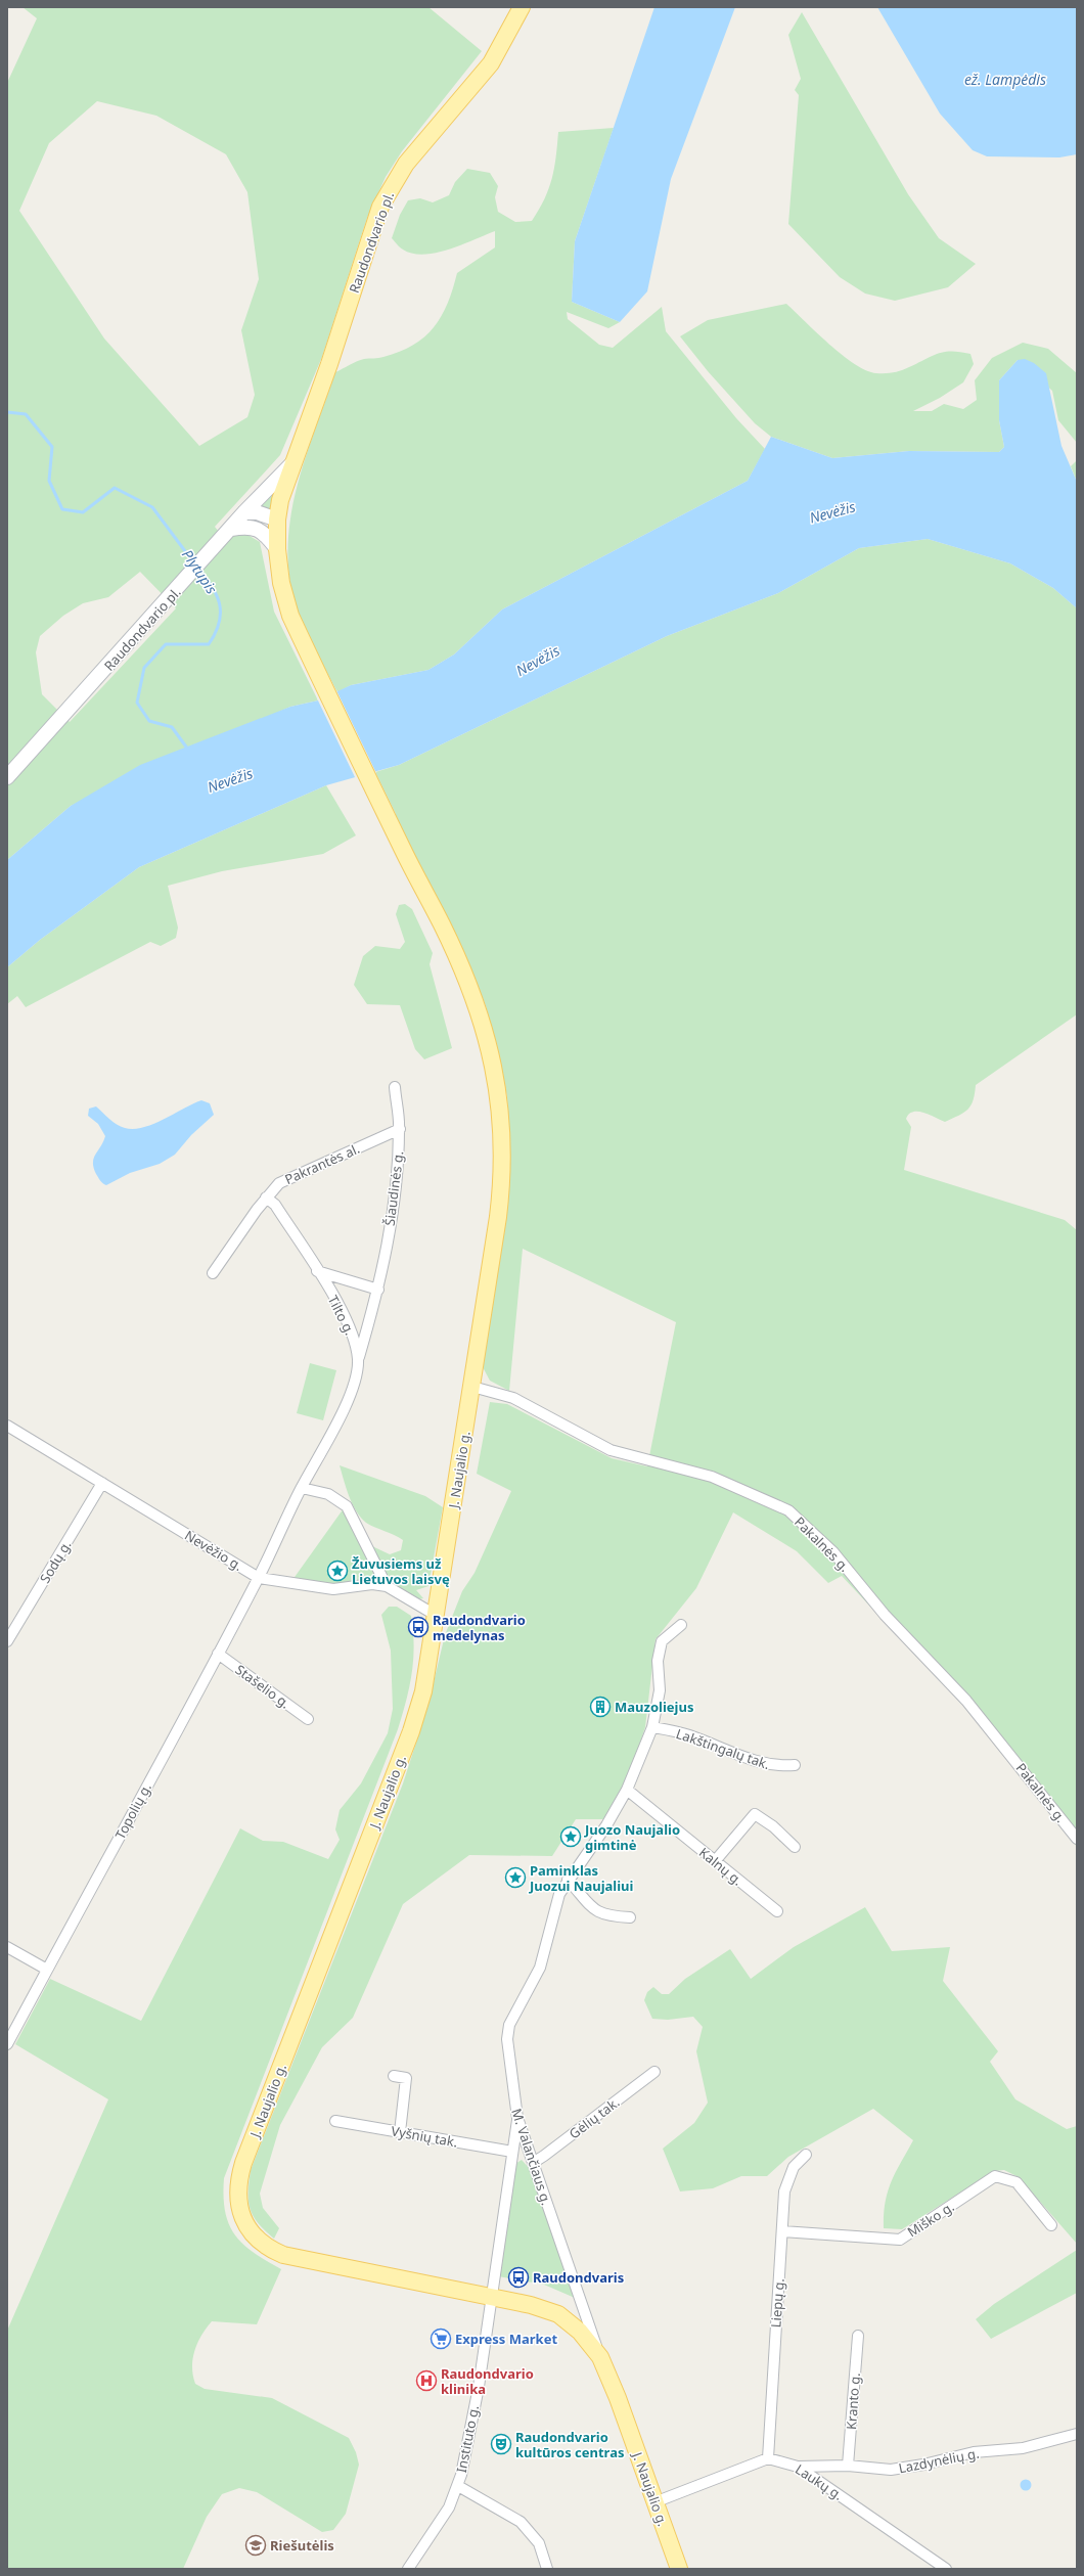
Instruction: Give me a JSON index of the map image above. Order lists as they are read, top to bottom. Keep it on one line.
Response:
{"streets":{"main road":["Raudondvario pl.","J. Naujalio g."],"street":["Pakrantės al.","Šiaudinės g.","Tilto g.","Pakalnės g.","Nevėžio g.","Sodų g.","Stašelio g.","Lakštingalų tak.","Topolių g.","Kalnų g.","Gėlių tak.","Vyšnių tak.","M. Valančiaus g.","Miško g.","Liepų g.","Kranto g.","Instituto g.","Lazdynėlių g.","Laukų g."]},"crossings":[["Pakrantės al.","Šiaudinės g."],["Pakrantės al.","Tilto g."],["Šiaudinės g.","Tilto g."],["Tilto g.","Nevėžio g."],["Tilto g.","Topolių g."],["J. Naujalio g.","Pakalnės g."],["J. Naujalio g.","Nevėžio g."],["J. Naujalio g.","M. Valančiaus g."],["J. Naujalio g.","Instituto g."],["Nevėžio g.","Sodų g."],["Nevėžio g.","Topolių g."],["Stašelio g.","Topolių g."],["Lakštingalų tak.","M. Valančiaus g."],["Kalnų g.","M. Valančiaus g."],["Gėlių tak.","M. Valančiaus g."],["Vyšnių tak.","Instituto g."],["M. Valančiaus g.","Instituto g."],["Miško g.","Liepų g."],["Liepų g.","Laukų g."],["Kranto g.","Lazdynėlių g."],["Lazdynėlių g.","Laukų g."]],"water":["ež. Lampėdis","Nevėžis","Plytupis"],"places":{"place":["Žuvusiems už Lietuvos laisvę","Juozo Naujalio gimtinė","Paminklas Juozui Naujaliui"],"bus stop":["Raudondvario medelynas","Raudondvaris"],"building":["Mauzoliejus"],"supermarket":["Express Market"],"hospital":["Raudondvario klinika"],"theatre":["Raudondvario kultūros centras"],"school or university":["Riešutėlis"]}}
